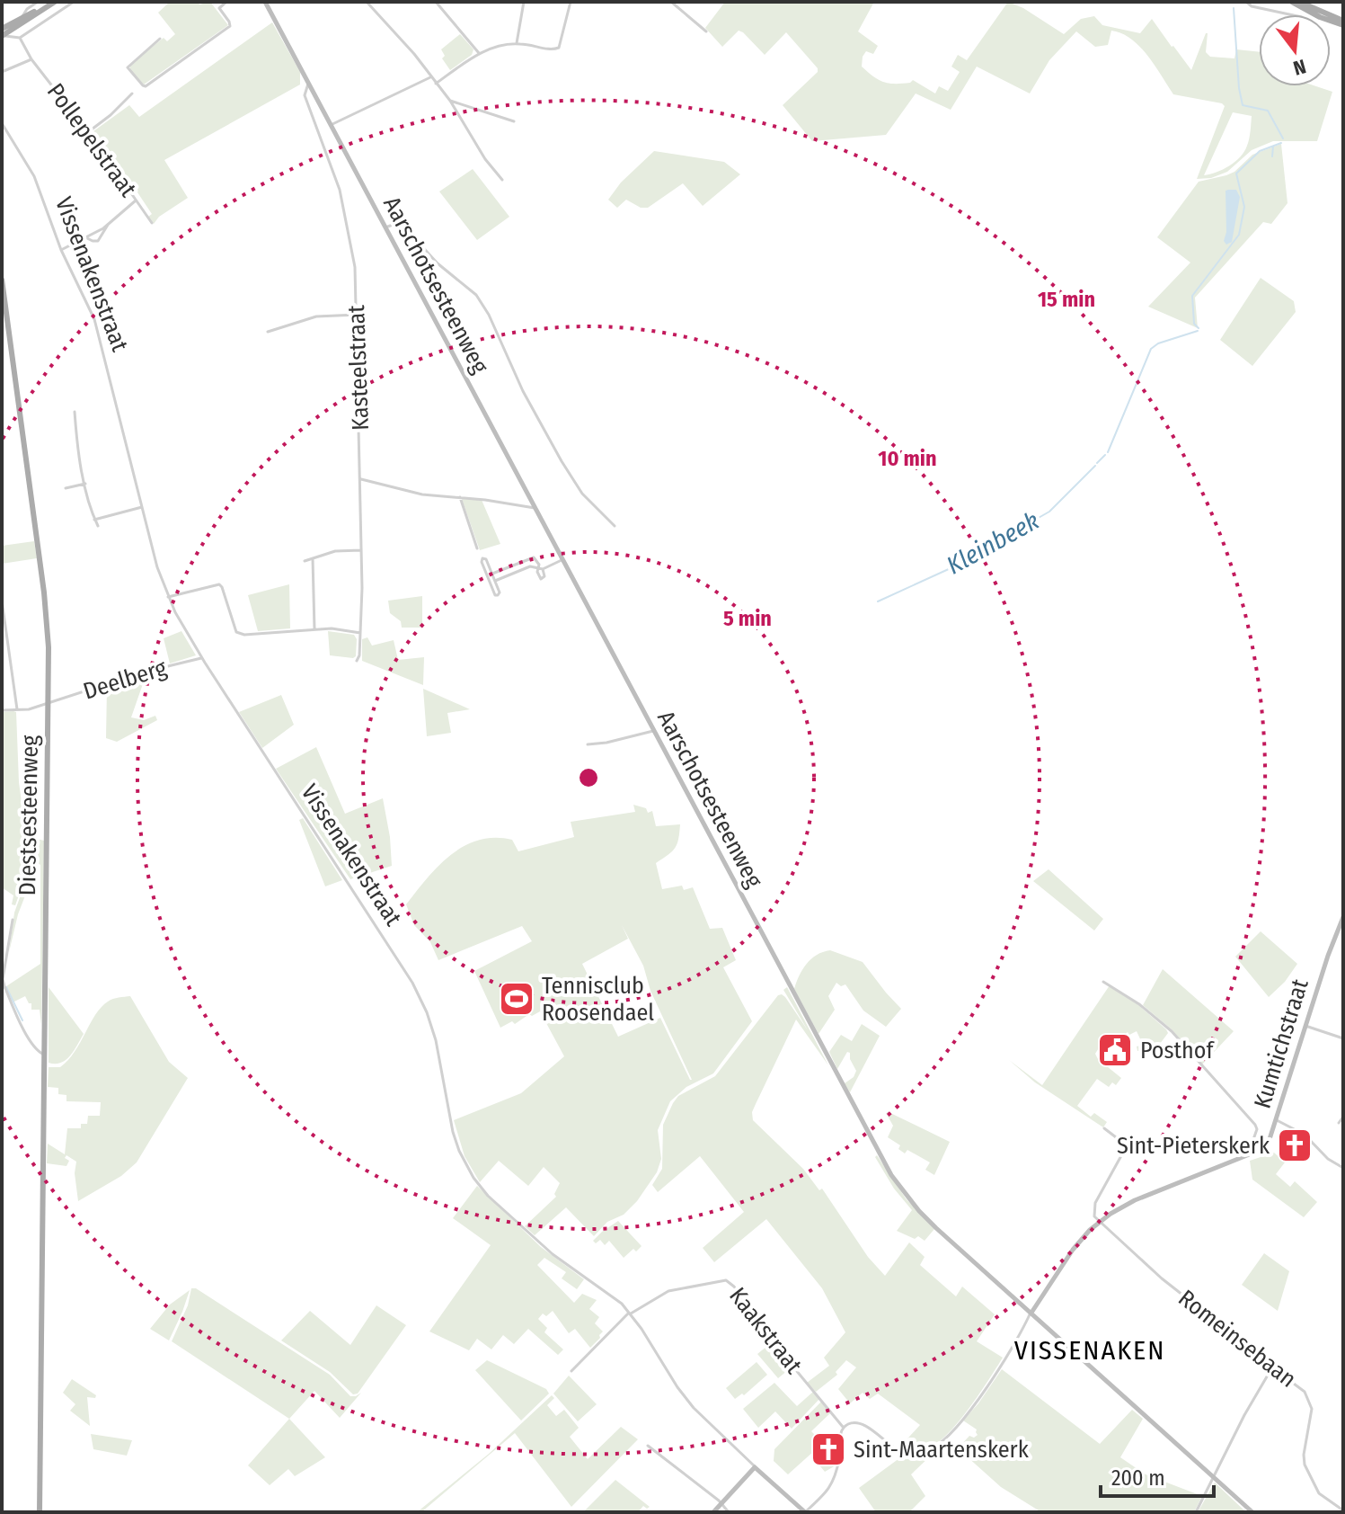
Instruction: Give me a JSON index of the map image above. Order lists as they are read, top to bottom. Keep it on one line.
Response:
{"streets":{"main road":["Vissenakenstraat","Aarschotsesteenweg","Diestsesteenweg","Kumtichstraat"],"street":["Pollepelstraat","Kasteelstraat","Deelberg","Kaakstraat","Romeinsebaan"]},"crossings":[["Vissenakenstraat","Deelberg"],["Vissenakenstraat","Kaakstraat"],["Aarschotsesteenweg","Kasteelstraat"],["Deelberg","Diestsesteenweg"]],"districts":["VISSENAKEN"],"water":["Kleinbeek"],"places":{"sports":["Tennisclub Roosendael"],"public building":["Posthof"],"church":["Sint-Pieterskerk","Sint-Maartenskerk"]},"scale_bar":"200 m","north":"bottom","rings":["15 min","10 min","5 min"]}
